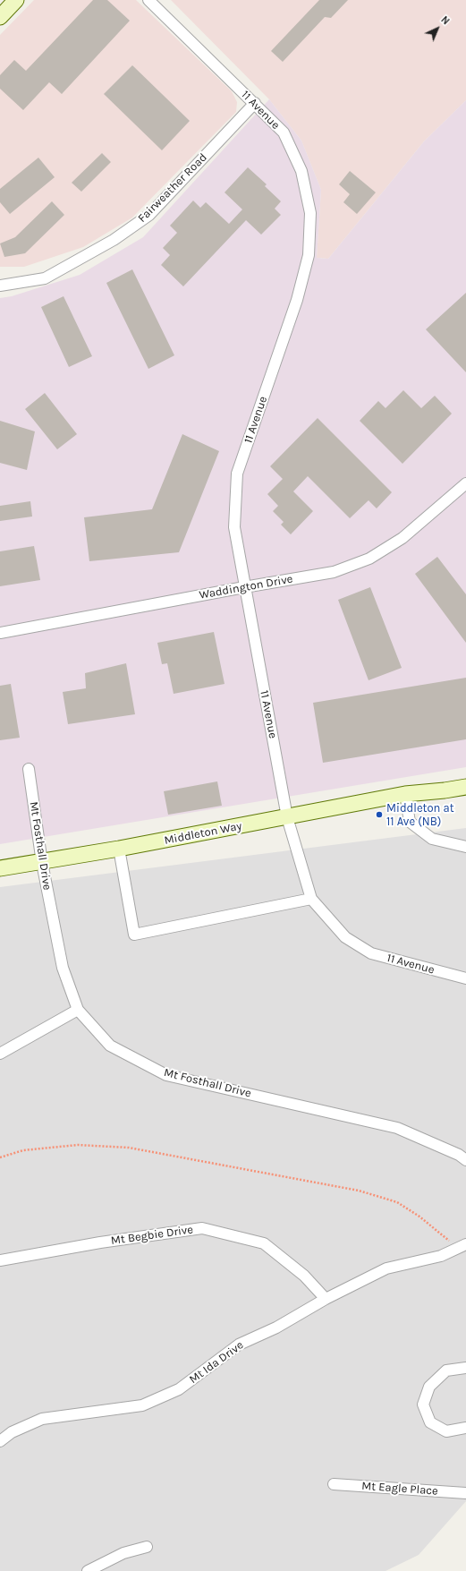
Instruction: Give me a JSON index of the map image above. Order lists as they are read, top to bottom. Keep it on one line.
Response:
{"streets":{"street":["11 Avenue","Fairweather Road","Waddington Drive","Middleton Way","Mt Fosthall Drive","Mt Begbie Drive","Mt Ida Drive","Mt Eagle Place"]},"crossings":[["11 Avenue","Fairweather Road"],["11 Avenue","Waddington Drive"],["11 Avenue","Middleton Way"],["Middleton Way","Mt Fosthall Drive"],["Mt Begbie Drive","Mt Ida Drive"]],"places":["Middleton at 11 Ave (NB)"],"north":"top right"}
